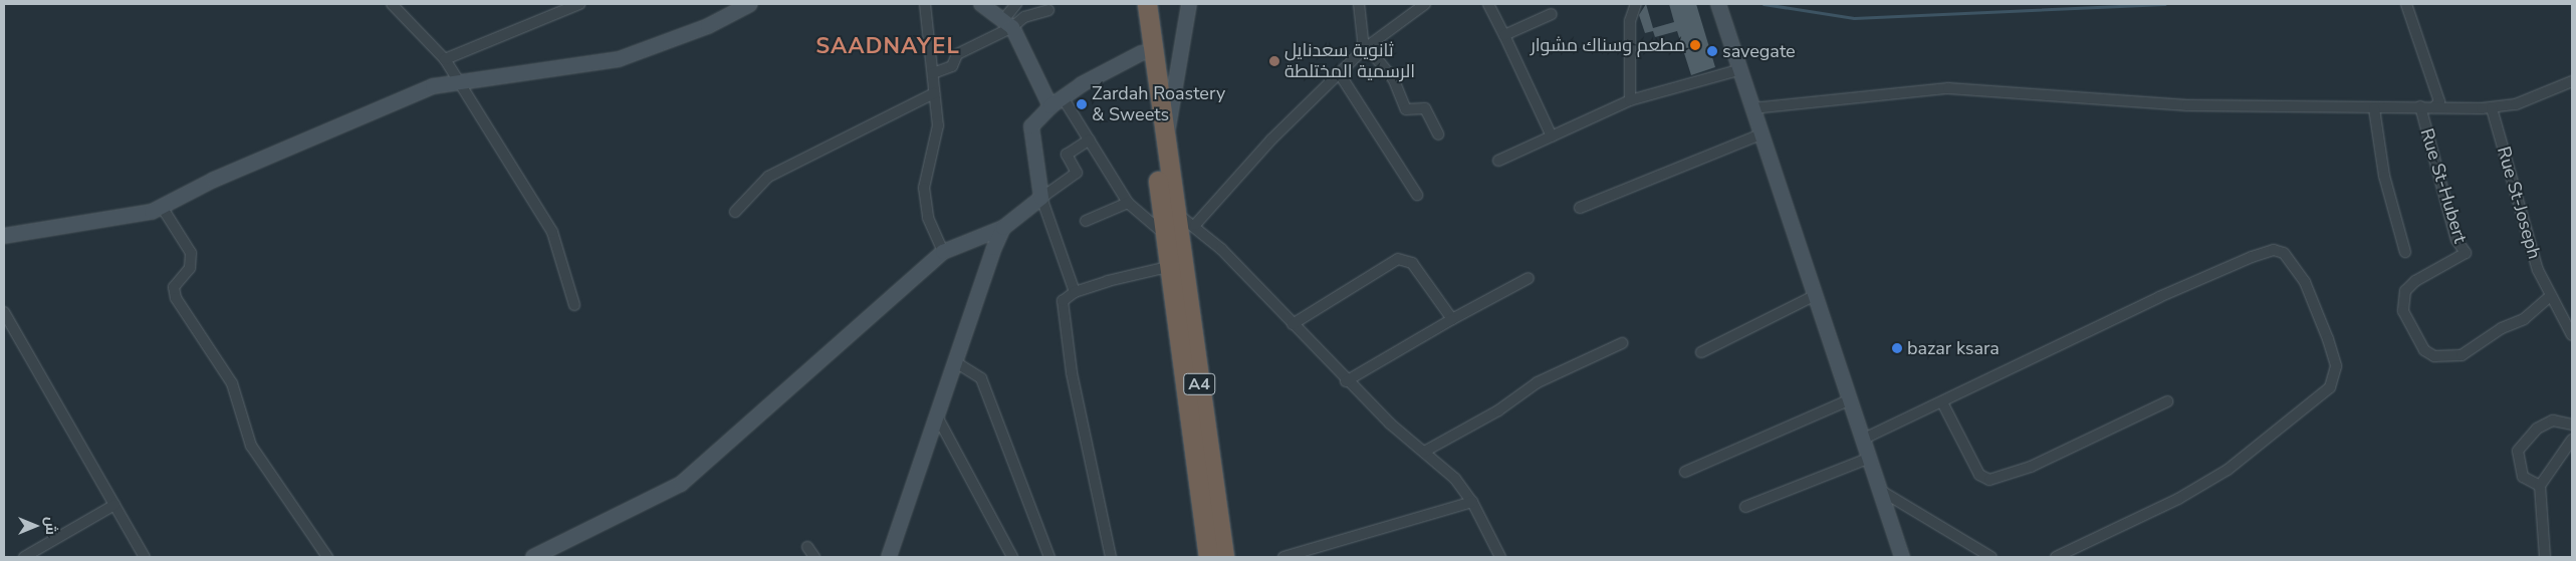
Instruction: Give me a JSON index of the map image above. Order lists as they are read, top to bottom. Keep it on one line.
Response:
{"streets":{"highway":["A4"],"street":["Rue St-Hubert","Rue St-Joseph"]},"crossings":[["Rue St-Hubert","Rue St-Joseph"]],"districts":["SAADNAYEL"],"places":["مطعم وسناك مشوار","savegate","ثانوية سعدنايل الرسمية المختلطة","Zardah Roastery & Sweets","bazar ksara"],"north":"right"}
